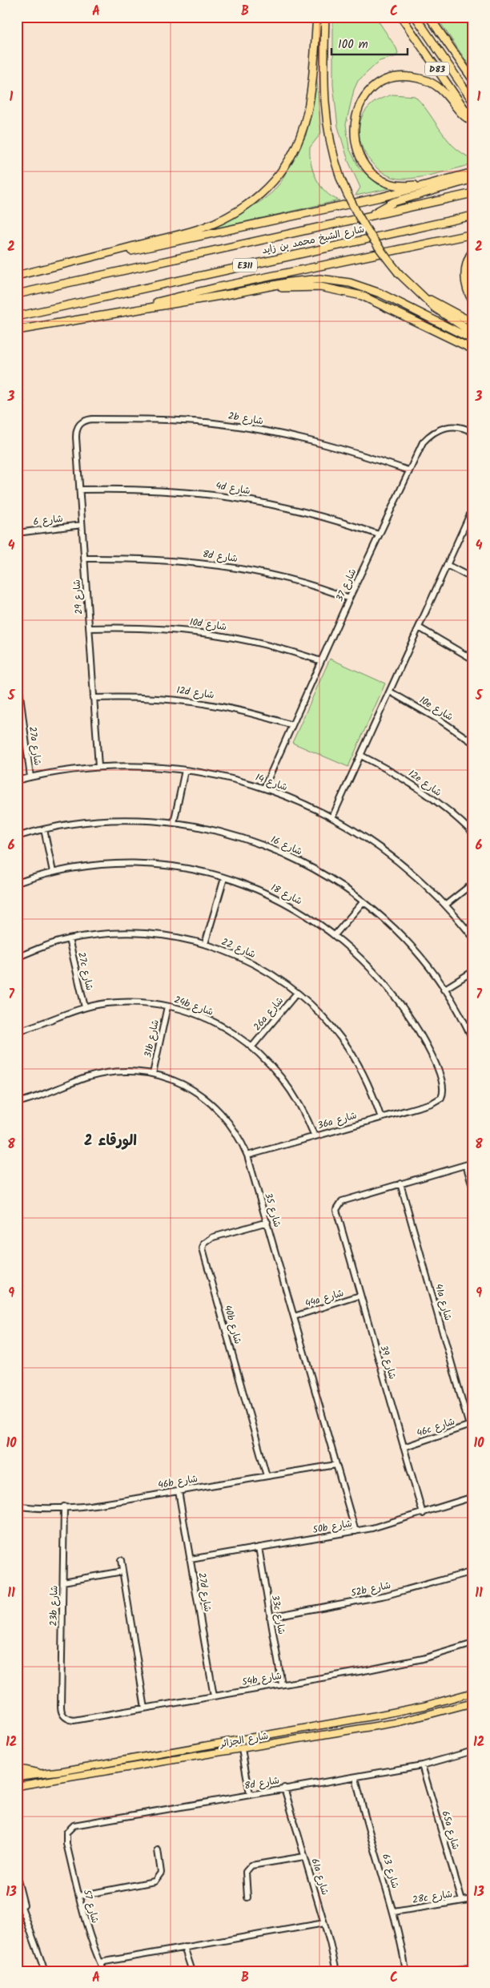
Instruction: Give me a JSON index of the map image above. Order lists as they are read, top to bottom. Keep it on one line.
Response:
{"streets":{"highway":["D83","شارع الشيخ محمد بن زايد","E311"],"main road":["شارع الجزائر"],"street":["2b شارع","4d شارع","شارع 6","8d شارع","شارع 37","شارع 29","10d شارع","12d شارع","10e شارع","27a شارع","شارع 14","12e شارع","شارع 16","شارع 18","شارع 22","27c شارع","24b شارع","26a شارع","31b شارع","36a شارع","شارع 35","44a شارع","41a شارع","40b شارع","شارع 39","46c شارع","46b شارع","50b شارع","52b شارع","27d شارع","23b شارع","33c شارع","54b شارع","65a شارع","شارع 63","61a شارع","28c شارع","شارع 57"]},"crossings":[["2b شارع","شارع 37"],["2b شارع","شارع 29"],["4d شارع","شارع 37"],["4d شارع","شارع 29"],["شارع 6","شارع 29"],["8d شارع","شارع 37"],["8d شارع","شارع 29"],["8d شارع","65a شارع"],["8d شارع","شارع 63"],["8d شارع","61a شارع"],["8d شارع","شارع 57"],["شارع 37","10d شارع"],["شارع 37","12d شارع"],["شارع 37","شارع 14"],["شارع 29","10d شارع"],["شارع 29","12d شارع"],["شارع 29","شارع 14"],["27a شارع","شارع 14"],["شارع 18","36a شارع"],["شارع 22","27c شارع"],["شارع 22","26a شارع"],["شارع 22","36a شارع"],["27c شارع","24b شارع"],["24b شارع","26a شارع"],["24b شارع","31b شارع"],["24b شارع","36a شارع"],["31b شارع","شارع 35"],["36a شارع","شارع 35"],["شارع 35","44a شارع"],["شارع 35","40b شارع"],["شارع 35","46b شارع"],["شارع 35","50b شارع"],["44a شارع","شارع 39"],["41a شارع","شارع 39"],["41a شارع","46c شارع"],["40b شارع","46b شارع"],["شارع 39","46c شارع"],["شارع 39","50b شارع"],["46b شارع","27d شارع"],["46b شارع","23b شارع"],["50b شارع","27d شارع"],["50b شارع","33c شارع"],["52b شارع","33c شارع"],["27d شارع","54b شارع"],["23b شارع","54b شارع"],["33c شارع","54b شارع"],["65a شارع","28c شارع"],["شارع 63","28c شارع"]],"districts":["الورقاء 2"],"scale_bar":"100 m","grid":{"columns":["A","B","C"],"rows":["1","2","3","4","5","6","7","8","9","10","11","12","13"]}}
